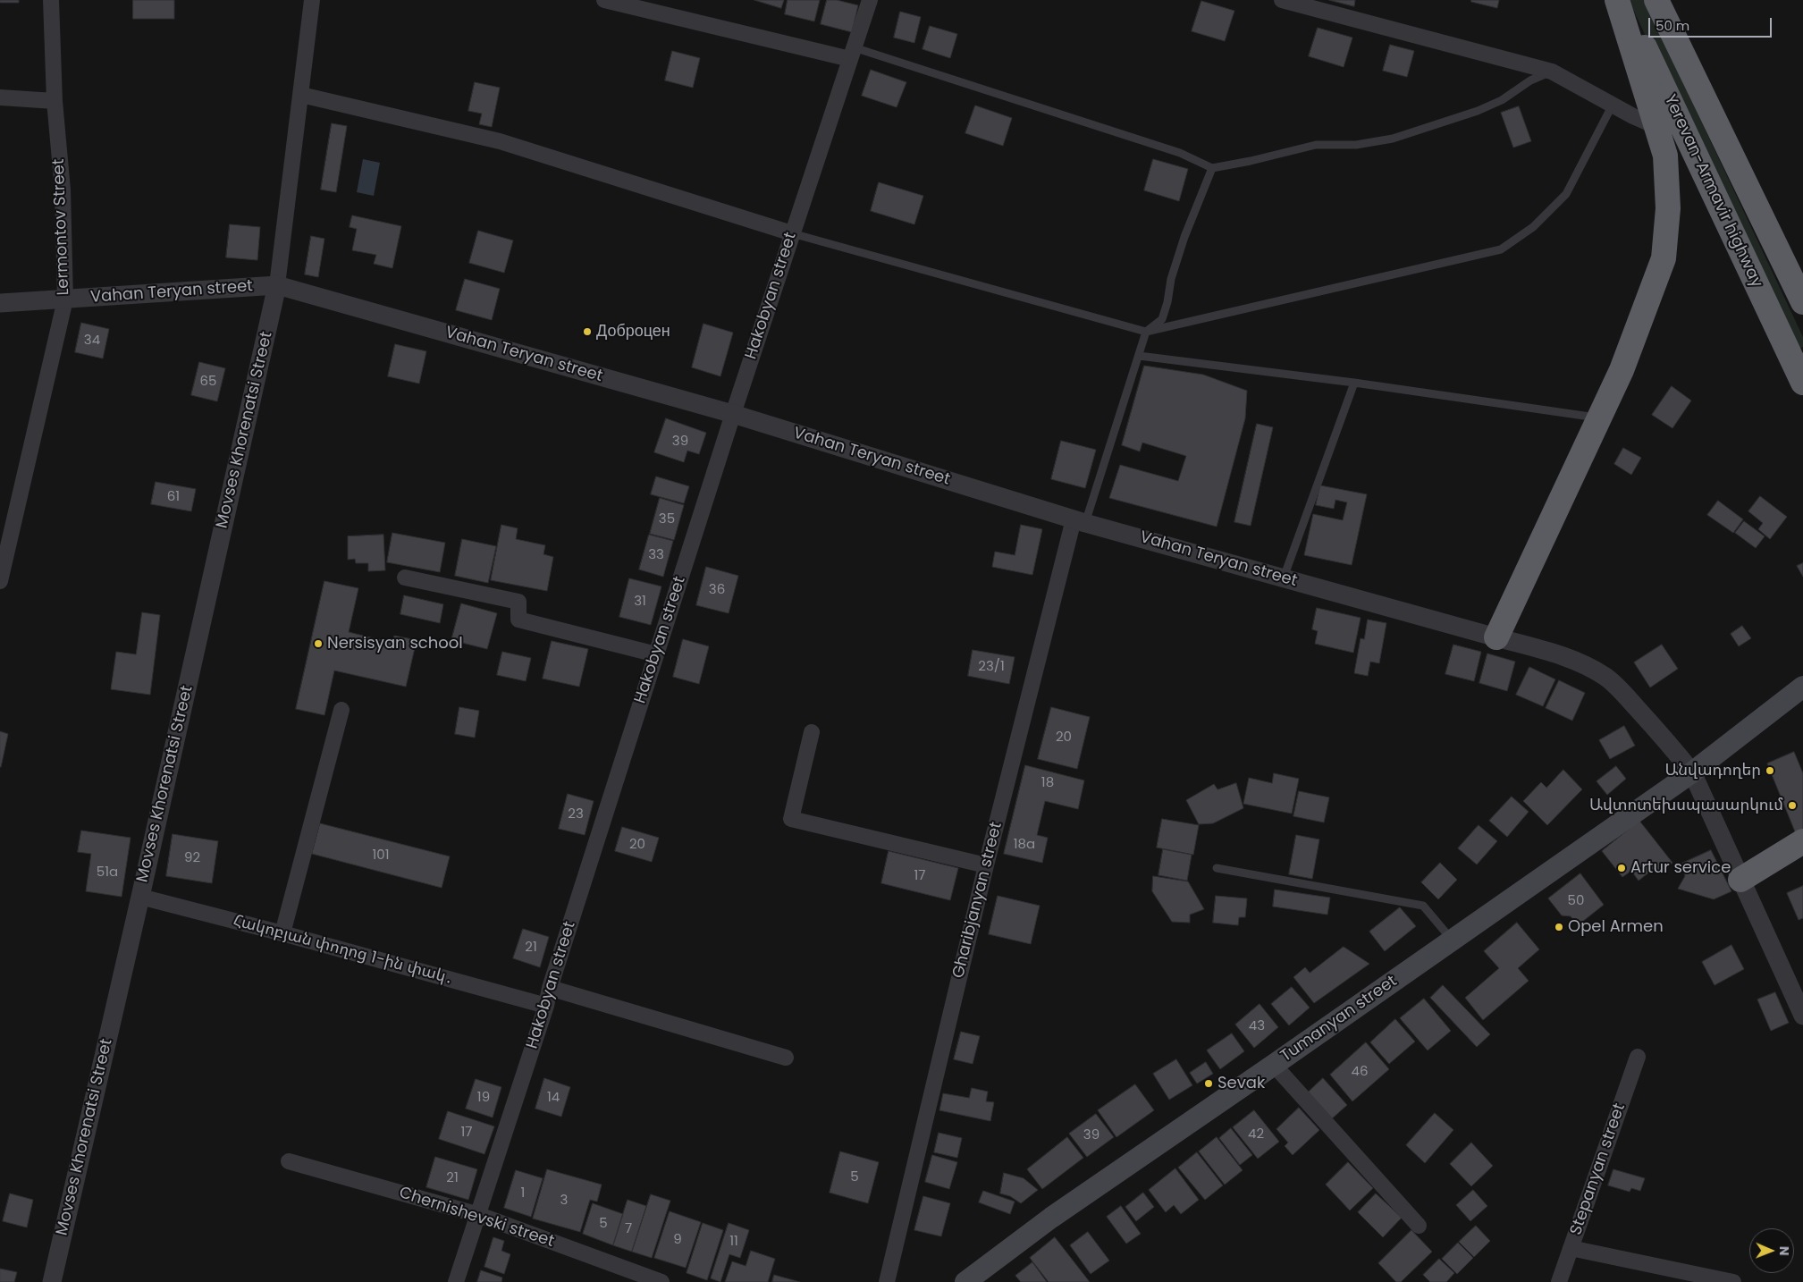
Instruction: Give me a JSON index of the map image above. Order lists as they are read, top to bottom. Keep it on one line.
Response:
{"streets":{"highway":["Yerevan-Armavir highway"],"main road":["Tumanyan street"],"street":["Lermontov Street","Vahan Teryan street","Hakobyan street","Movses Khorenatsi Street","Gharibjanyan street","Հակոբյան փողոց 1-ին փակ․","Stepanyan street","Chernishevski street"]},"crossings":[["Lermontov Street","Vahan Teryan street"],["Vahan Teryan street","Hakobyan street"],["Vahan Teryan street","Movses Khorenatsi Street"],["Vahan Teryan street","Gharibjanyan street"],["Vahan Teryan street","Tumanyan street"],["Hakobyan street","Հակոբյան փողոց 1-ին փակ․"],["Hakobyan street","Chernishevski street"],["Movses Khorenatsi Street","Հակոբյան փողոց 1-ին փակ․"]],"places":["Доброцен","Nersisyan school","Անվադողեր","Ավտոտեխսպասարկում","Artur service","Opel Armen","Sevak"],"house_numbers":["34","65","39","61","35","33","36","31","23/1","20","18","23","20","18a","101","92","51a","17","50","21","43","46","19","14","17","42","39","5","21","1","3","5","7","9","11"],"scale_bar":"50 m","north":"right"}
